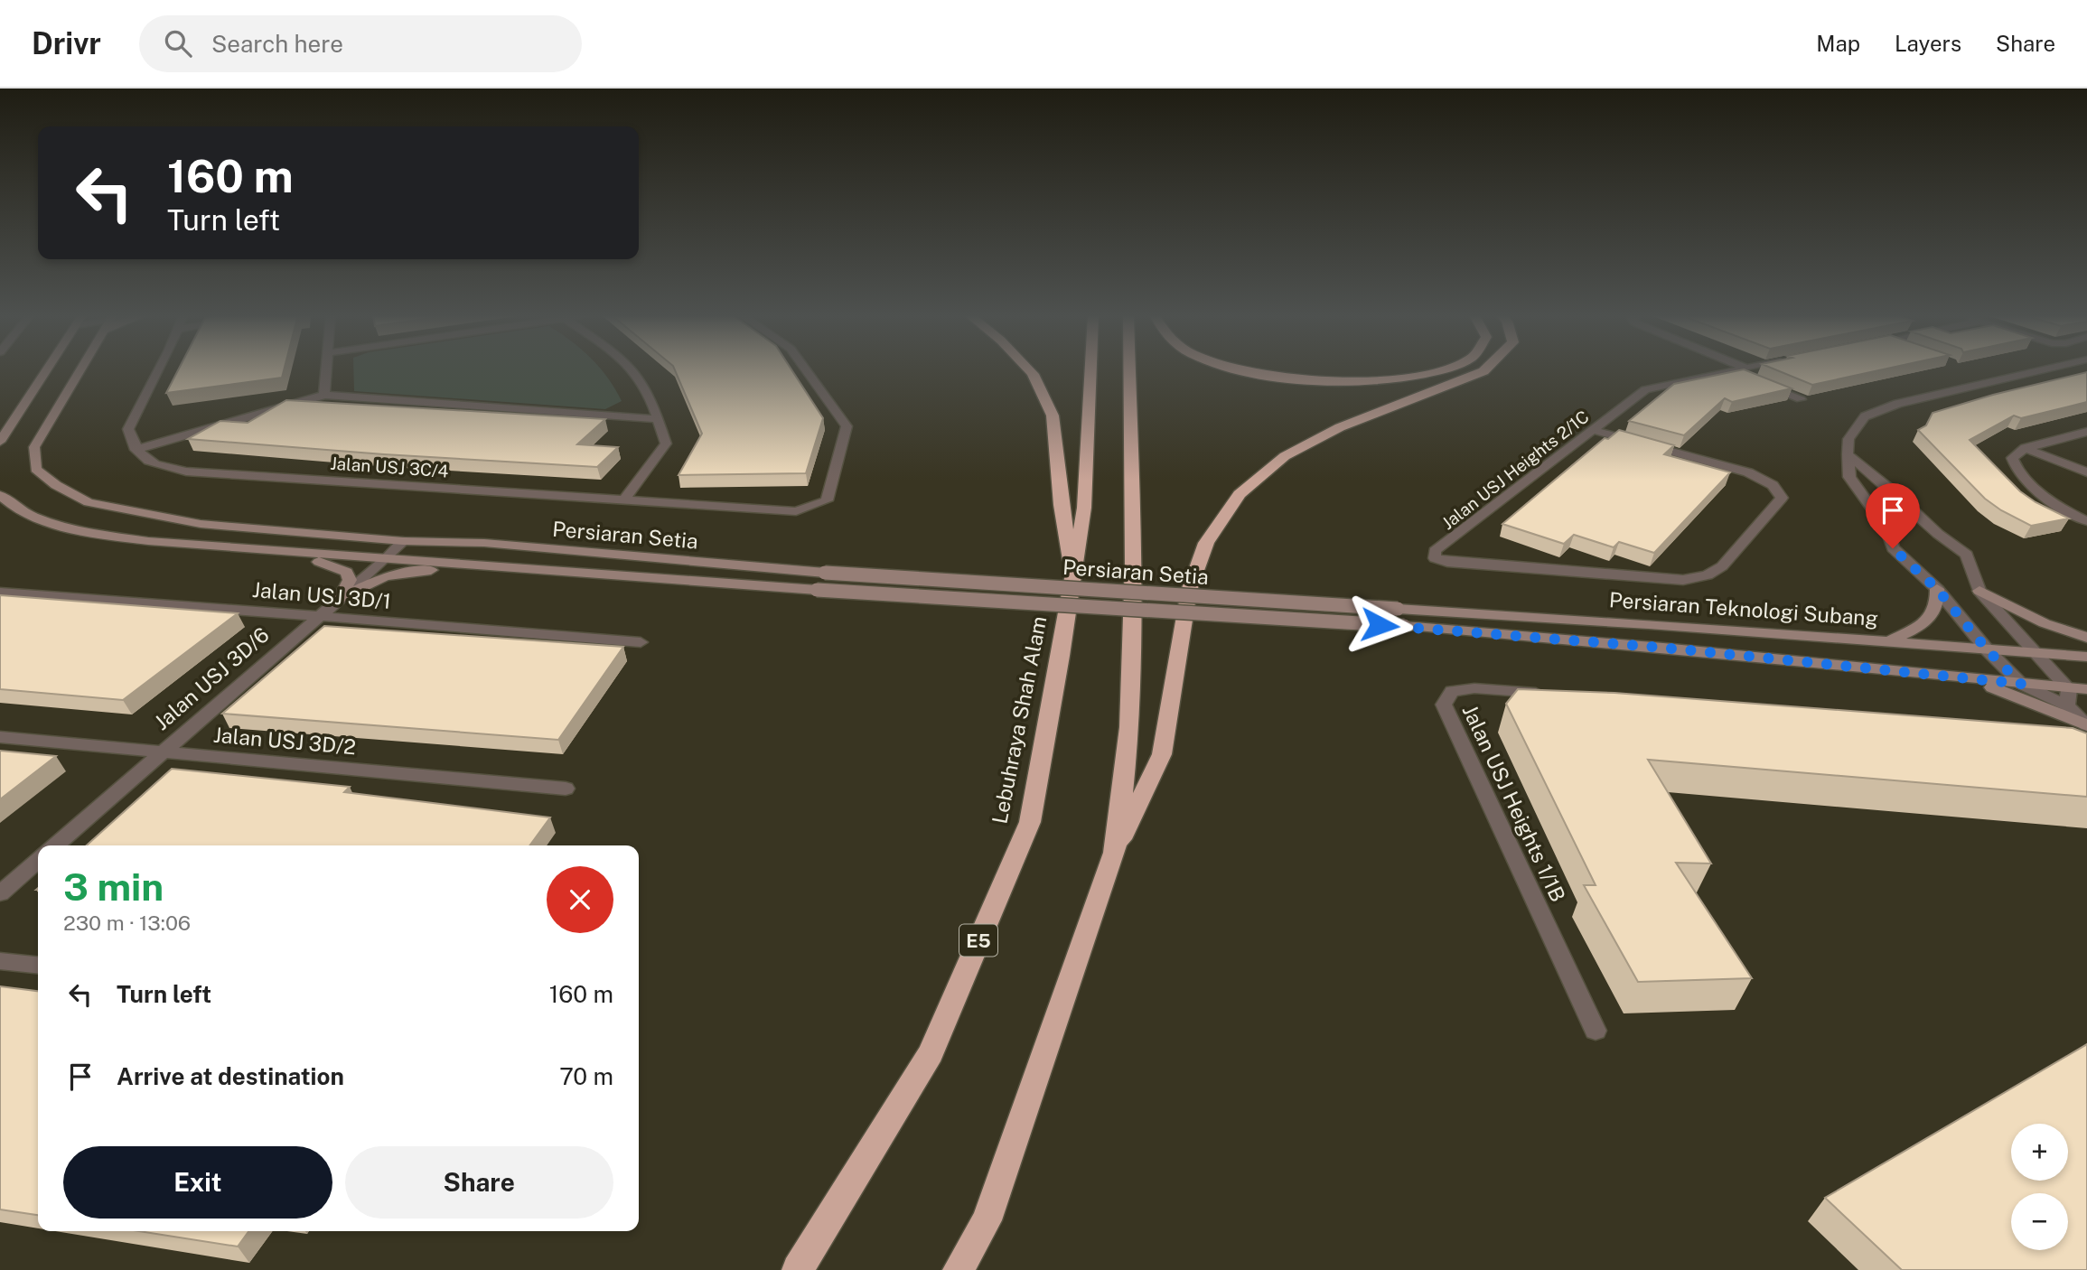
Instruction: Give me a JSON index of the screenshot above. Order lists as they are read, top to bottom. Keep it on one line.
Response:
{"streets":{"highway":["Lebuhraya Shah Alam","E5"],"main road":["Persiaran Setia","Persiaran Teknologi Subang"],"street":["Jalan USJ 3C/4","Jalan USJ Heights 2/1C","Jalan USJ 3D/1","Jalan USJ 3D/6","Jalan USJ 3D/2","Jalan USJ Heights 1/1B"]},"crossings":[["Persiaran Setia","Persiaran Teknologi Subang"],["Persiaran Setia","Jalan USJ 3D/6"],["Jalan USJ 3D/1","Jalan USJ 3D/6"],["Jalan USJ 3D/6","Jalan USJ 3D/2"]],"page":{"header":"Drivr","search":"Search here","nav":["Map","Layers","Share"],"turn":["160 m","Turn left"],"heading":["3 min","230 m · 13:06"],"list":[{"name":"Turn left","value":"160 m"},{"name":"Arrive at destination","value":"70 m"}],"map_buttons":["+","−"],"buttons":["Exit","Share"]}}
